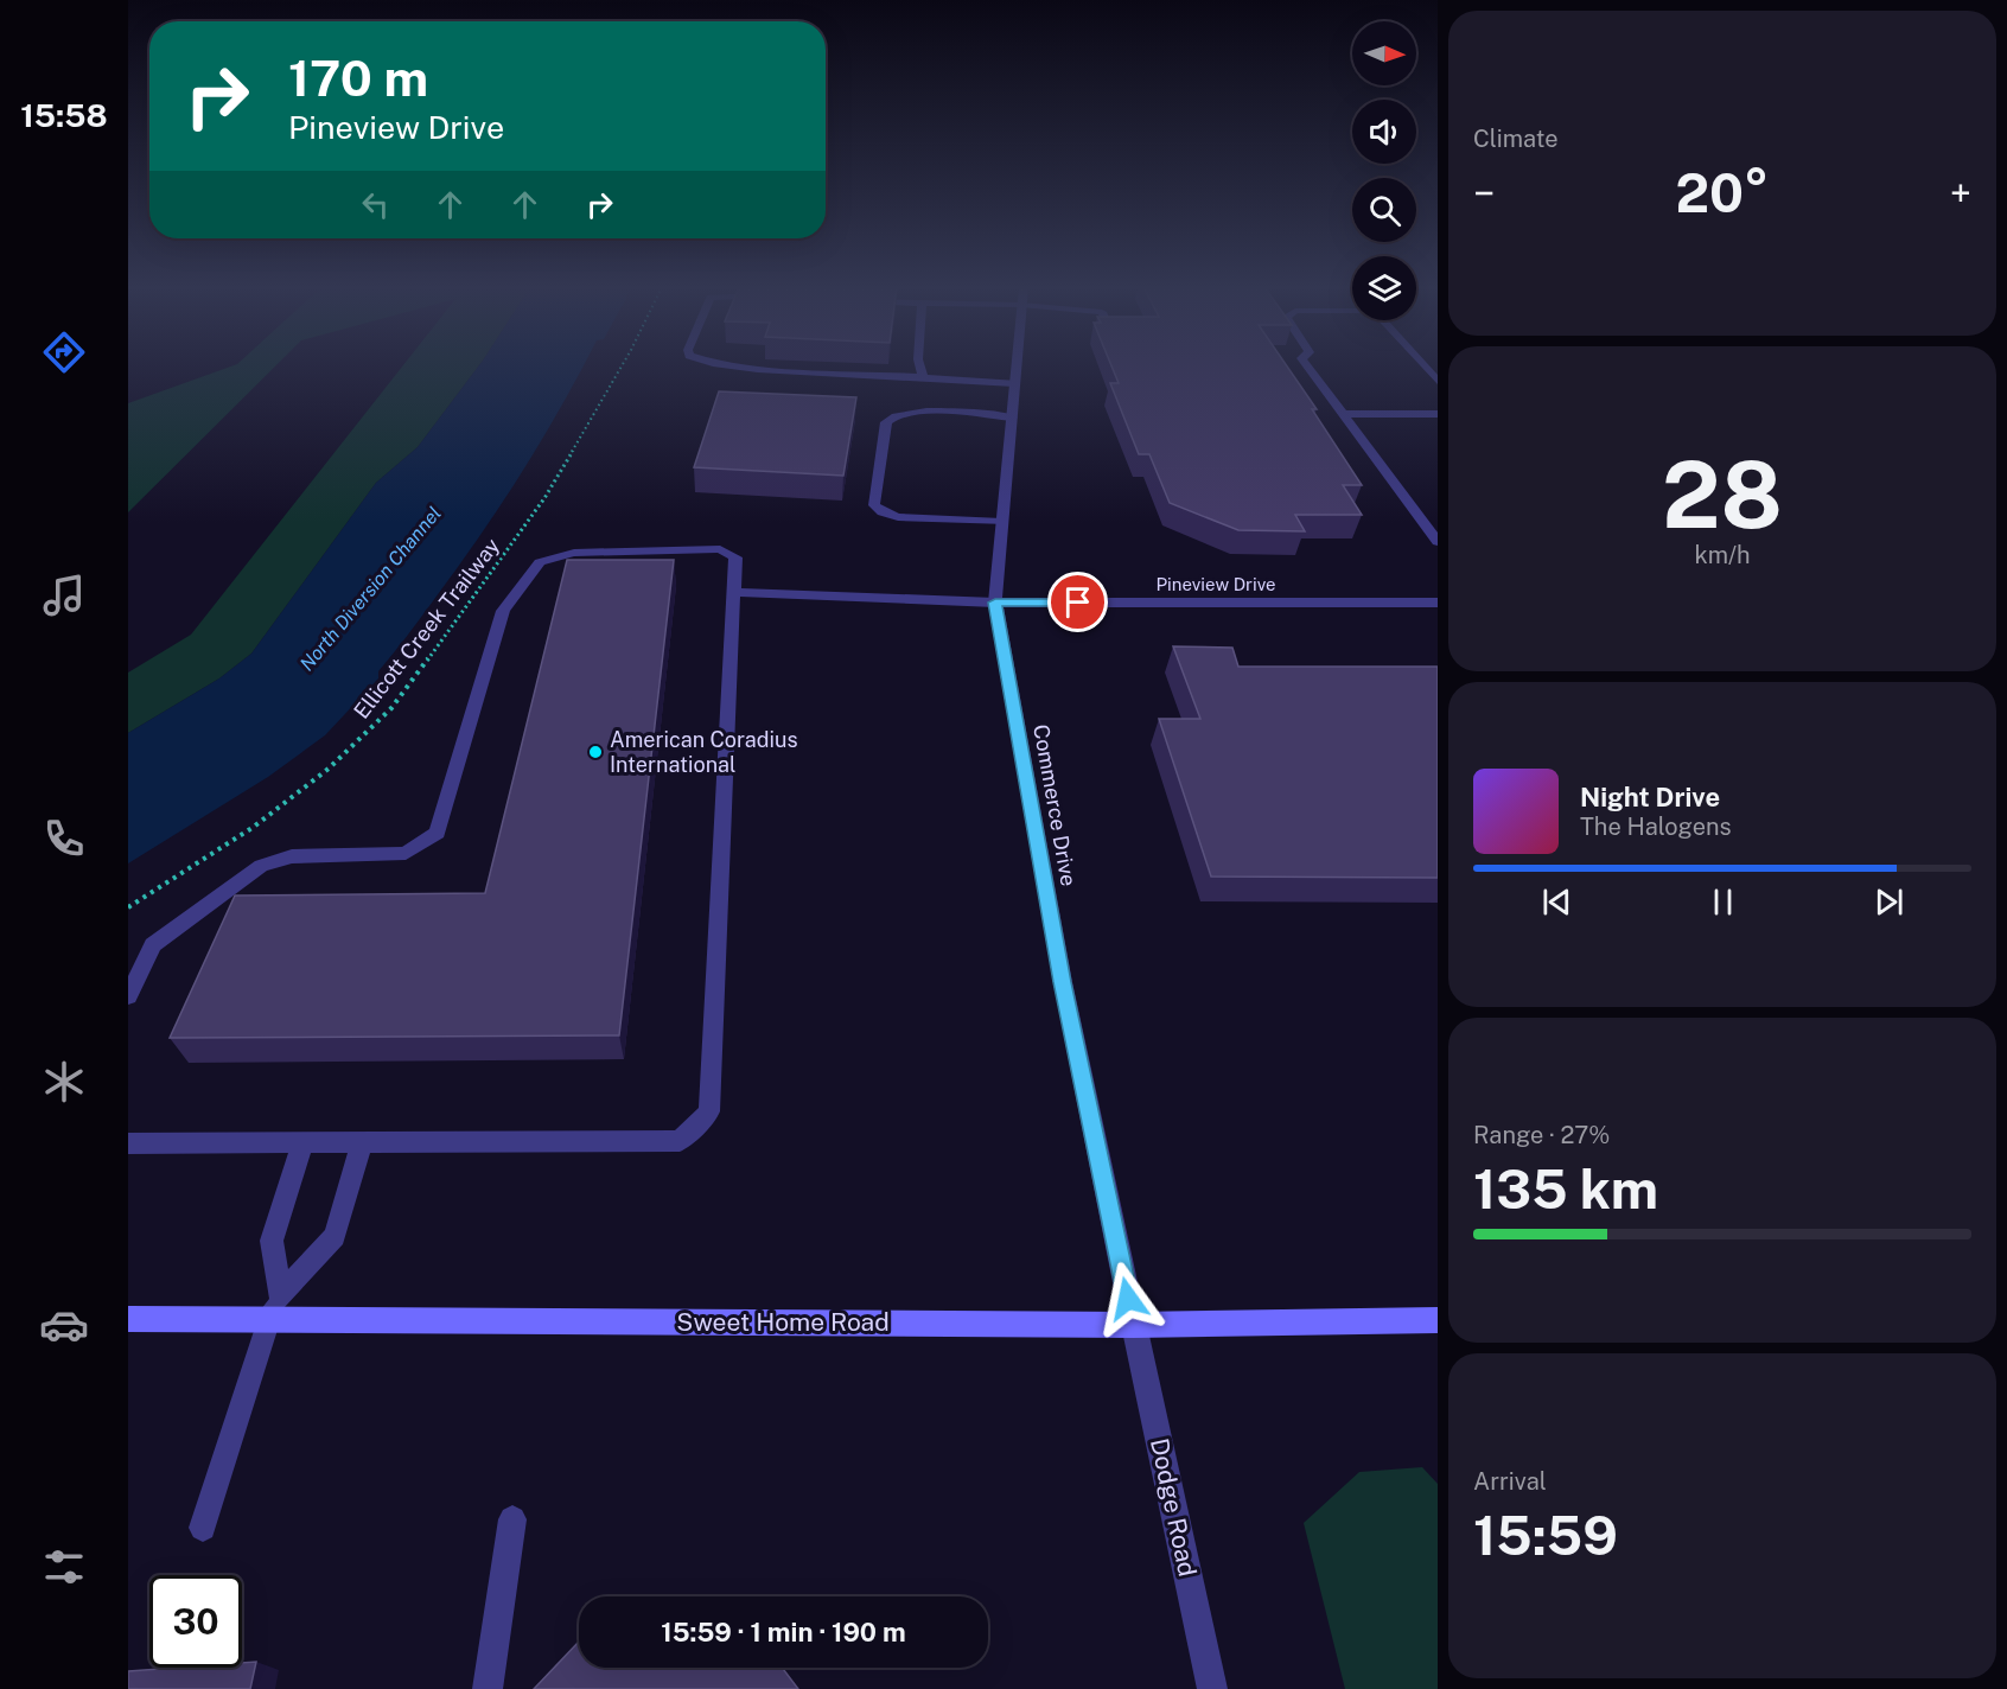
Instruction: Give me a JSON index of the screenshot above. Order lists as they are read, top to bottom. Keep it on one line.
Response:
{"streets":{"main road":["Sweet Home Road"],"street":["Pineview Drive","Commerce Drive","Dodge Road"],"path":["Ellicott Creek Trailway"]},"crossings":[["Pineview Drive","Commerce Drive"],["Commerce Drive","Sweet Home Road"],["Commerce Drive","Dodge Road"],["Sweet Home Road","Dodge Road"]],"water":["North Diversion Channel"],"places":["American Coradius International"],"north":"right","page":{"tabs":"15:58","tile":["Climate",["28","km/h"],["Range · 27%","135 km"],["Arrival","15:59"]],"turn":["170 m","Pineview Drive"],"heat":["−","20°","+"],"song":["Night Drive","The Halogens"],"limit":"30","trip":"15:59 · 1 min · 190 m"}}
